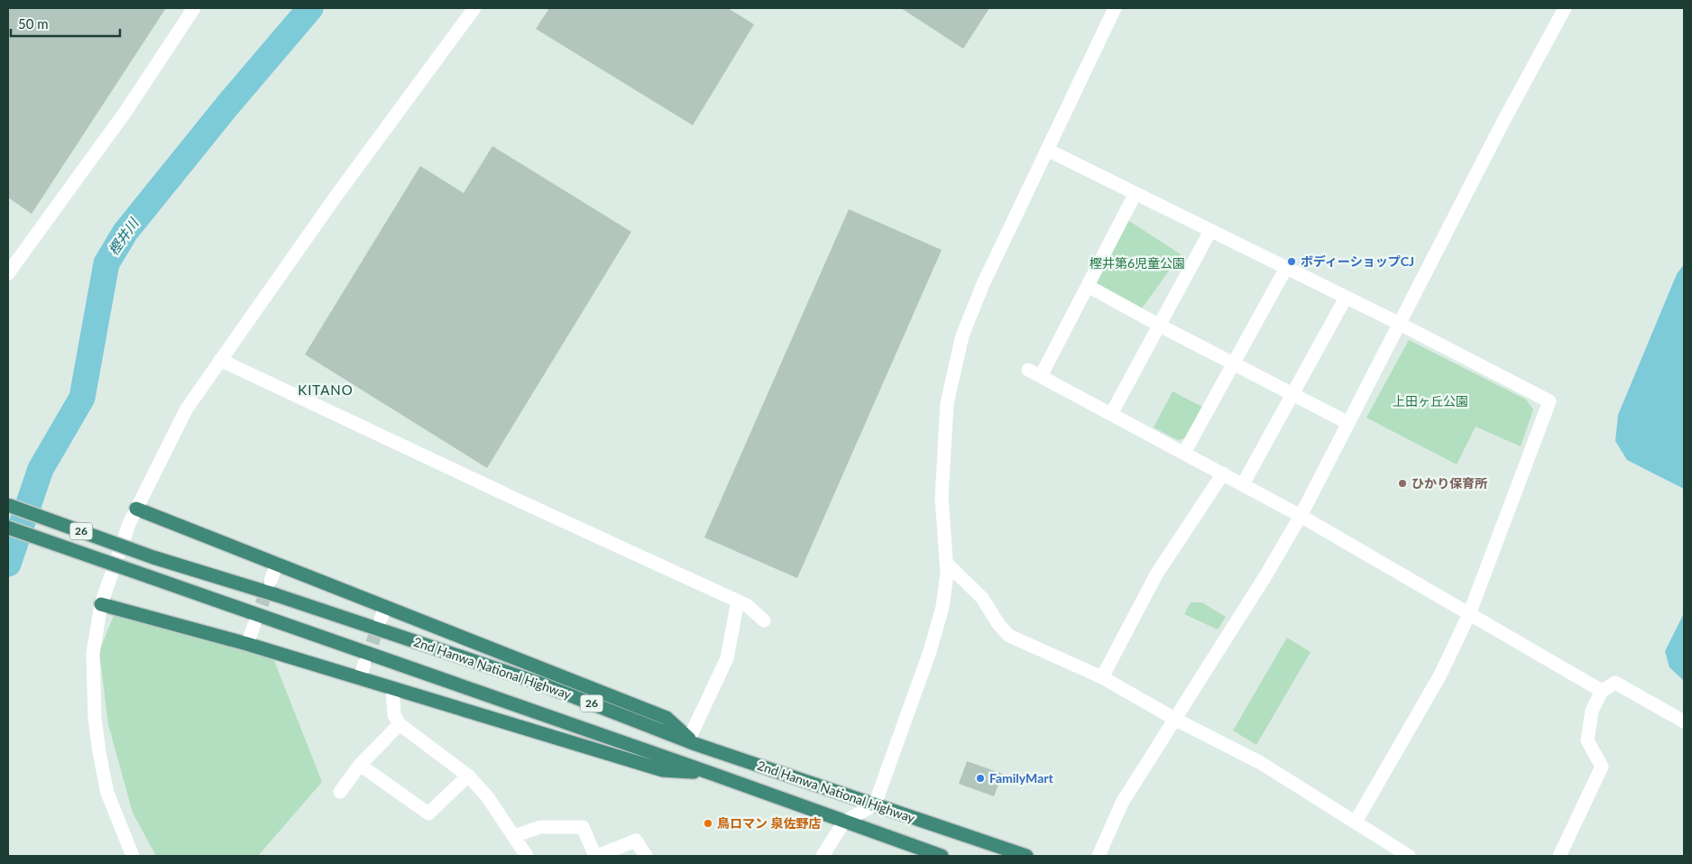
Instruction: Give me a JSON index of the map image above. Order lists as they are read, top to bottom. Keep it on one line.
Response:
{"streets":{"highway":["26","2nd Hanwa National Highway"]},"districts":["KITANO"],"water":["樫井川"],"parks":["樫井第6児童公園","上田ヶ丘公園"],"places":["ボディーショップCJ","ひかり保育所","FamilyMart","鳥ロマン 泉佐野店"],"scale_bar":"50 m"}
